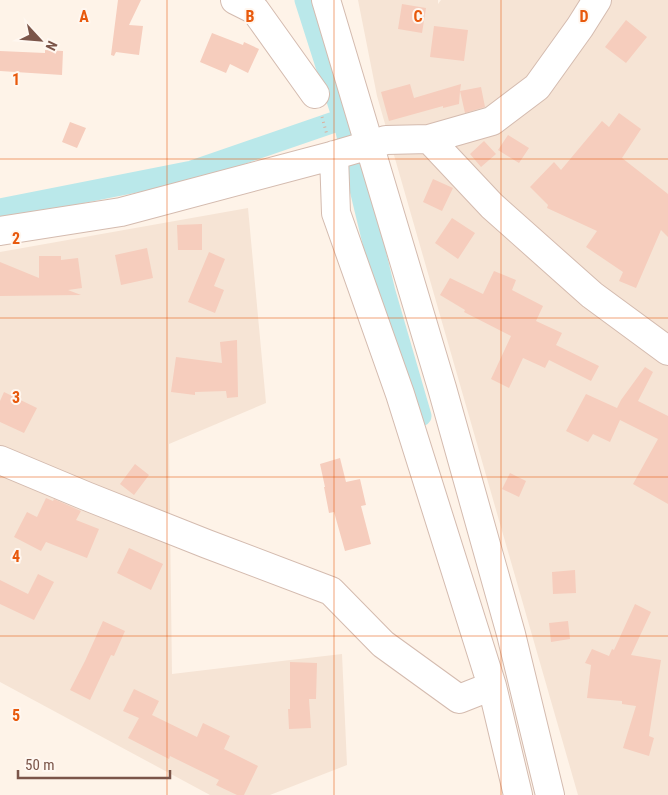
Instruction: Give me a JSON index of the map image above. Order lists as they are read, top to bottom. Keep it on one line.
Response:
{"scale_bar":"50 m","north":"bottom right","grid":{"columns":["A","B","C","D"],"rows":["1","2","3","4","5"]}}
